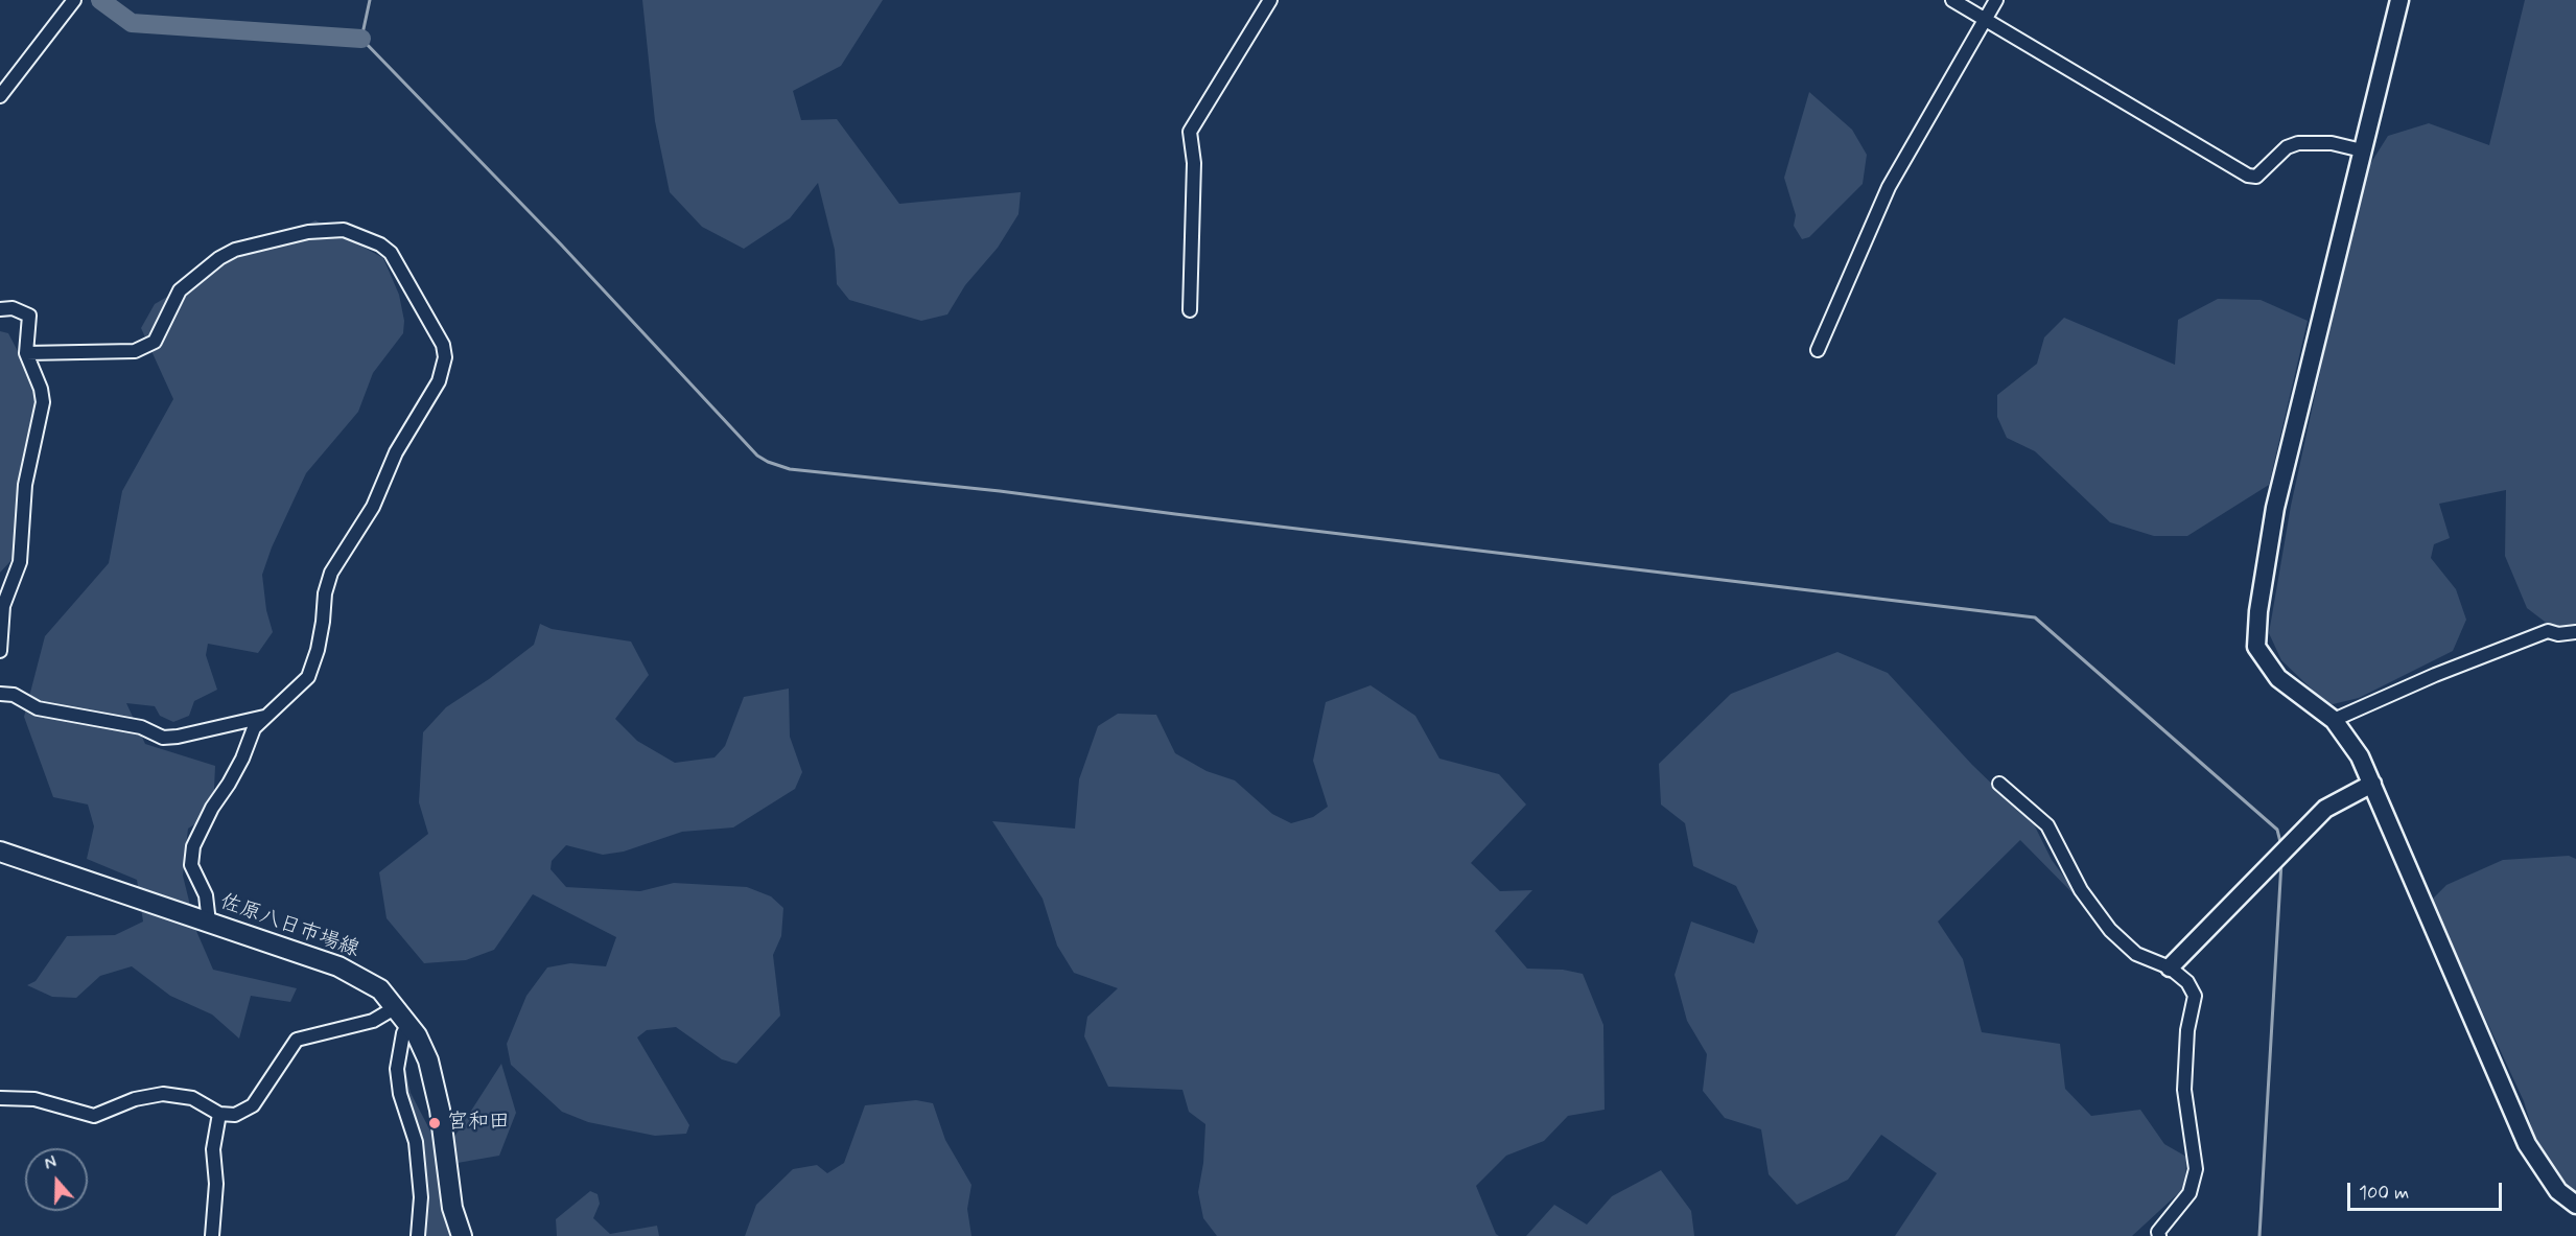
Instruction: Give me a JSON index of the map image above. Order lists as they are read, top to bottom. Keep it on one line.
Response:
{"streets":{"main road":["佐原八日市場線"]},"places":["宮和田"],"scale_bar":"100 m","north":"top"}
